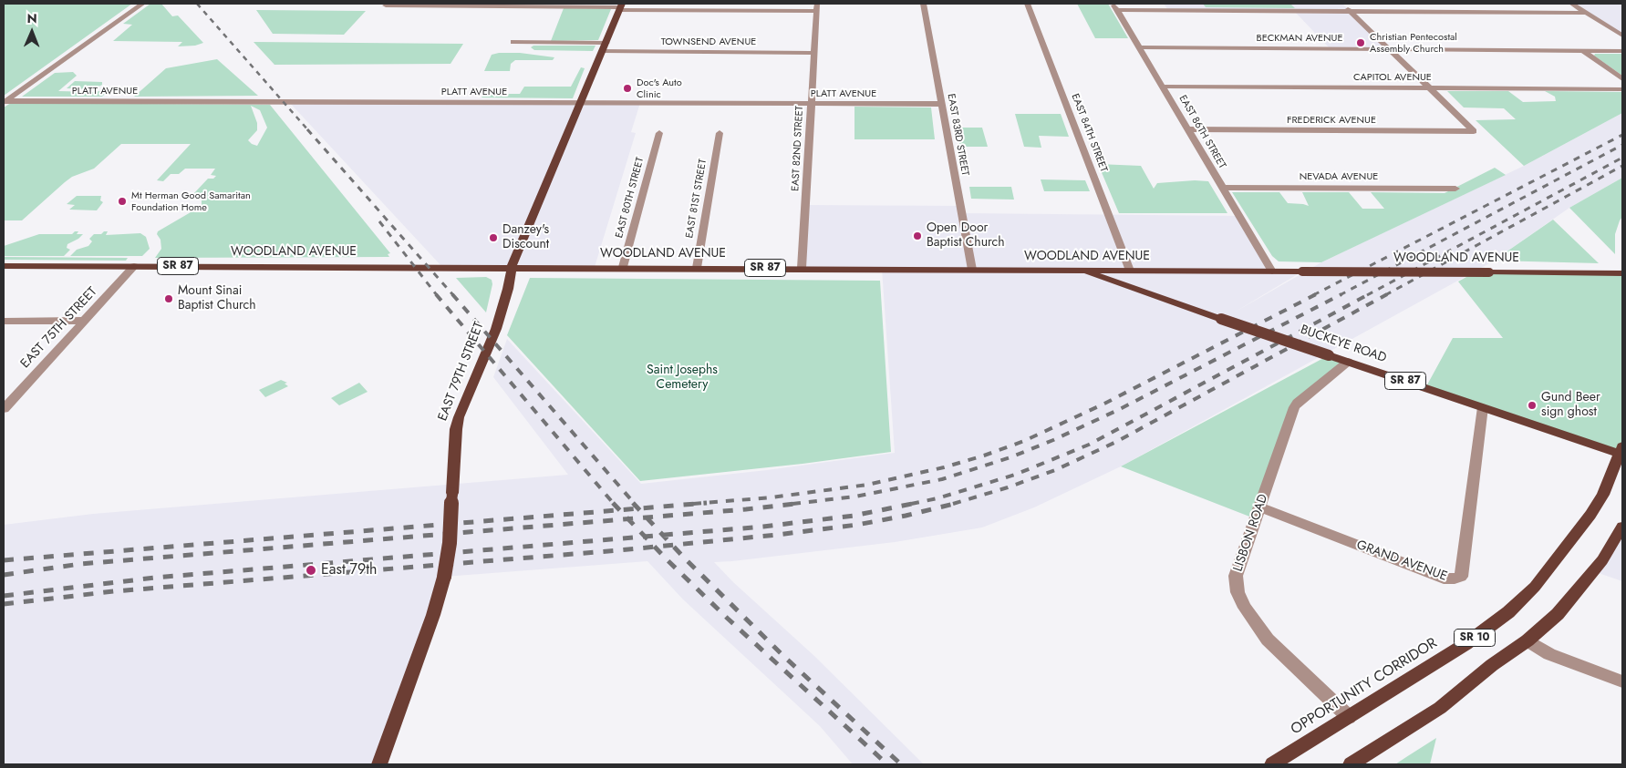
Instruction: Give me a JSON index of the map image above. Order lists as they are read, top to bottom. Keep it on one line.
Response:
{"streets":{"main road":["WOODLAND AVENUE","SR 87","BUCKEYE ROAD","EAST 79TH STREET","SR 10","OPPORTUNITY CORRIDOR"],"street":["BECKMAN AVENUE","TOWNSEND AVENUE","CAPITOL AVENUE","PLATT AVENUE","FREDERICK AVENUE","EAST 86TH STREET","EAST 84TH STREET","EAST 83RD STREET","EAST 82ND STREET","NEVADA AVENUE","EAST 80TH STREET","EAST 81ST STREET","EAST 75TH STREET","LISBON ROAD","GRAND AVENUE"]},"crossings":[["BECKMAN AVENUE","EAST 86TH STREET"],["TOWNSEND AVENUE","EAST 82ND STREET"],["TOWNSEND AVENUE","EAST 79TH STREET"],["CAPITOL AVENUE","FREDERICK AVENUE"],["CAPITOL AVENUE","EAST 86TH STREET"],["PLATT AVENUE","EAST 83RD STREET"],["PLATT AVENUE","EAST 82ND STREET"],["PLATT AVENUE","EAST 79TH STREET"],["FREDERICK AVENUE","EAST 86TH STREET"],["EAST 86TH STREET","NEVADA AVENUE"],["EAST 86TH STREET","WOODLAND AVENUE"],["EAST 84TH STREET","WOODLAND AVENUE"],["EAST 83RD STREET","WOODLAND AVENUE"],["EAST 82ND STREET","WOODLAND AVENUE"],["EAST 80TH STREET","WOODLAND AVENUE"],["EAST 81ST STREET","WOODLAND AVENUE"],["WOODLAND AVENUE","EAST 75TH STREET"],["WOODLAND AVENUE","BUCKEYE ROAD"],["WOODLAND AVENUE","EAST 79TH STREET"],["BUCKEYE ROAD","LISBON ROAD"],["BUCKEYE ROAD","GRAND AVENUE"],["BUCKEYE ROAD","OPPORTUNITY CORRIDOR"],["LISBON ROAD","GRAND AVENUE"],["LISBON ROAD","OPPORTUNITY CORRIDOR"]],"parks":["Saint Josephs Cemetery"],"places":["Christian Pentecostal Assembly Church","Doc's Auto Clinic","Mt Herman Good Samaritan Foundation Home","Open Door Baptist Church","Danzey's Discount","Mount Sinai Baptist Church","Gund Beer sign ghost","East 79th"],"north":"top"}
